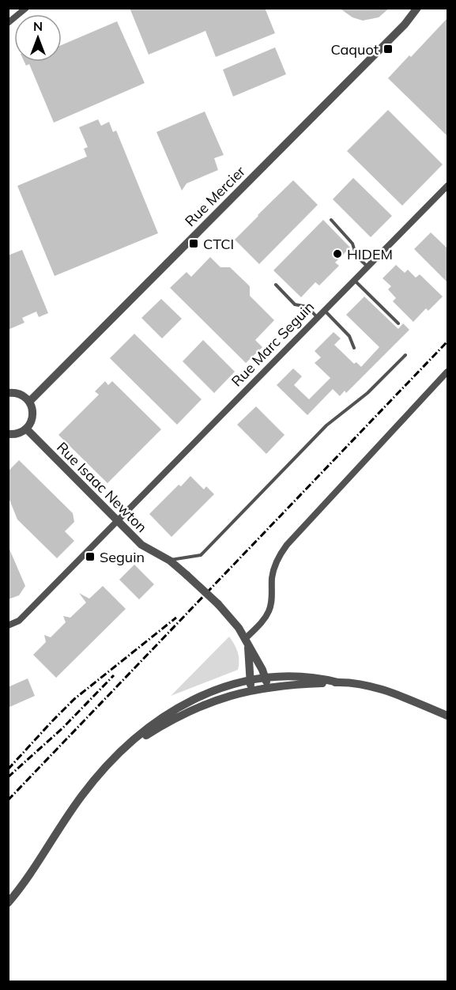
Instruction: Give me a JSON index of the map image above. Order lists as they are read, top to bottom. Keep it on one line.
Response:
{"streets":{"street":["Rue Mercier","Rue Marc Seguin","Rue Isaac Newton"]},"crossings":[["Rue Marc Seguin","Rue Isaac Newton"]],"places":{"transit":["Caquot","CTCI","Seguin"],"other":["HIDEM"]},"north":"top"}
